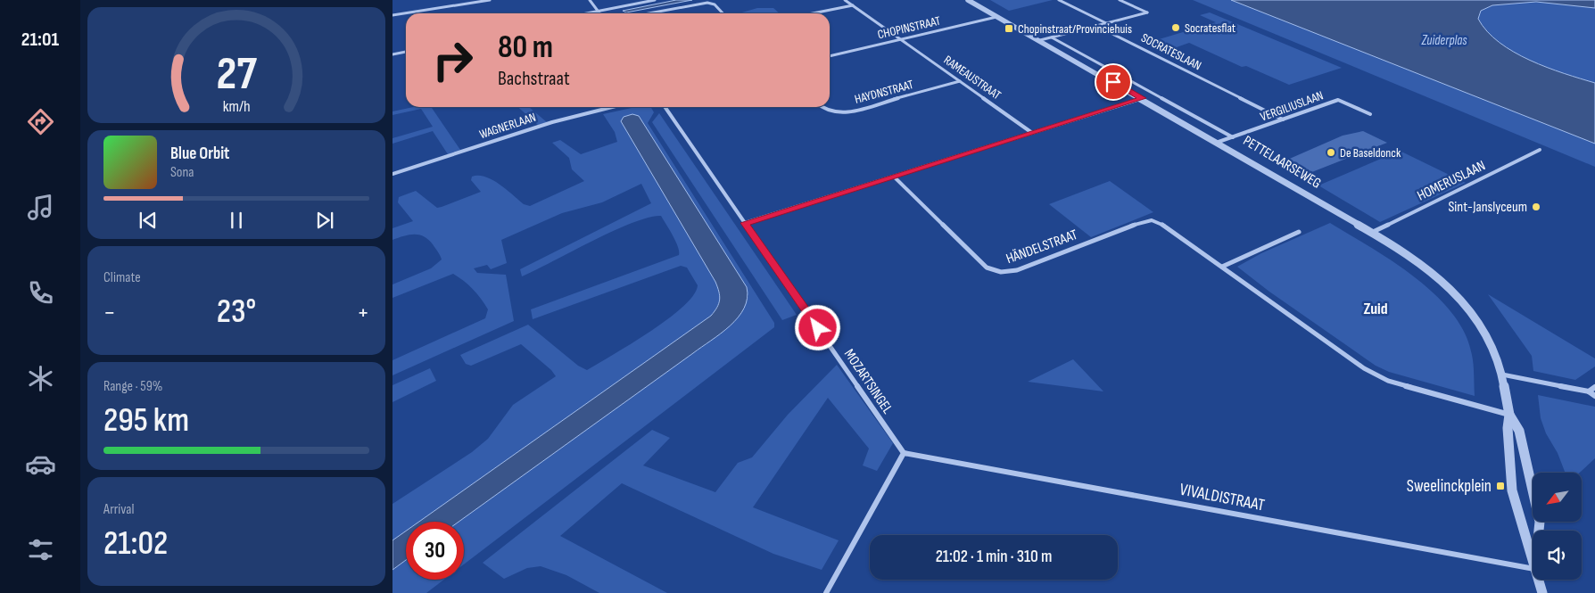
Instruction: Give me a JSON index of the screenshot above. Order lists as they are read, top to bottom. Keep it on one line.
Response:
{"streets":{"street":["CHOPINSTRAAT","SOCRATESLAAN","RAMEAUSTRAAT","HAYDNSTRAAT","VERGILIUSLAAN","WAGNERLAAN","PETTELAARSEWEG","HOMERUSLAAN","HÄNDELSTRAAT","MOZARTSINGEL","VIVALDISTRAAT"]},"crossings":[["CHOPINSTRAAT","RAMEAUSTRAAT"],["CHOPINSTRAAT","PETTELAARSEWEG"],["SOCRATESLAAN","VERGILIUSLAAN"],["RAMEAUSTRAAT","HAYDNSTRAAT"],["VERGILIUSLAAN","PETTELAARSEWEG"],["PETTELAARSEWEG","HOMERUSLAAN"],["MOZARTSINGEL","VIVALDISTRAAT"]],"districts":["Zuid"],"water":["Zuiderplas"],"places":{"other":["Socratesflat","De Baseldonck","Sint-Janslyceum"],"transit":["Chopinstraat/Provinciehuis","Sweelinckplein"]},"north":"bottom left","page":{"tabs":"21:01","turn":["80 m","Bachstraat"],"song":["Blue Orbit","Sona"],"tile":["Climate",["Range · 59%","295 km"],["Arrival","21:02"]],"heat":["−","23°","+"],"limit":"30","trip":"21:02 · 1 min · 310 m","gauge":["27","km/h"]}}
